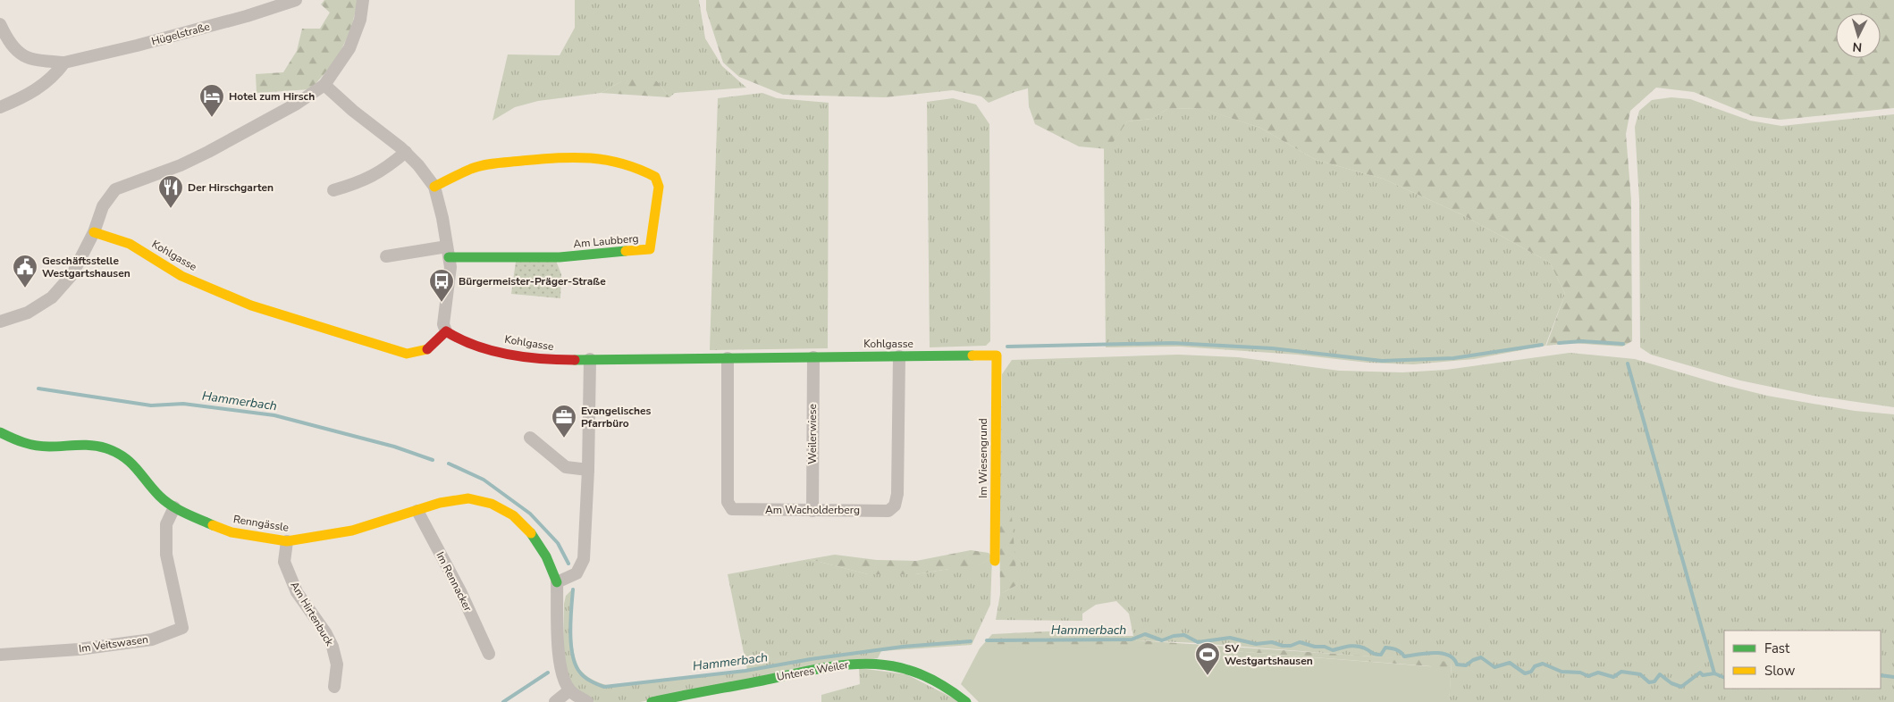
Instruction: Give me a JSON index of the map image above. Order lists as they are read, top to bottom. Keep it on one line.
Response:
{"streets":{"street":["Hügelstraße","Am Laubberg","Kohlgasse","Weilerwiese","Im Wiesengrund","Am Wacholderberg","Renngässle","Im Rennacker","Am Hirtenbuck","Im Veitswasen","Unteres Weiler"]},"crossings":[["Kohlgasse","Weilerwiese"],["Kohlgasse","Im Wiesengrund"],["Kohlgasse","Am Wacholderberg"],["Weilerwiese","Am Wacholderberg"],["Renngässle","Im Rennacker"],["Renngässle","Am Hirtenbuck"],["Renngässle","Im Veitswasen"]],"water":["Hammerbach"],"places":{"hotel":["Hotel zum Hirsch"],"restaurant":["Der Hirschgarten"],"public building":["Geschäftsstelle Westgartshausen"],"bus stop":["Bürgermeister-Präger-Straße"],"office":["Evangelisches Pfarrbüro"],"sports":["SV Westgartshausen"]},"legend":["Fast","Slow"],"north":"bottom"}
